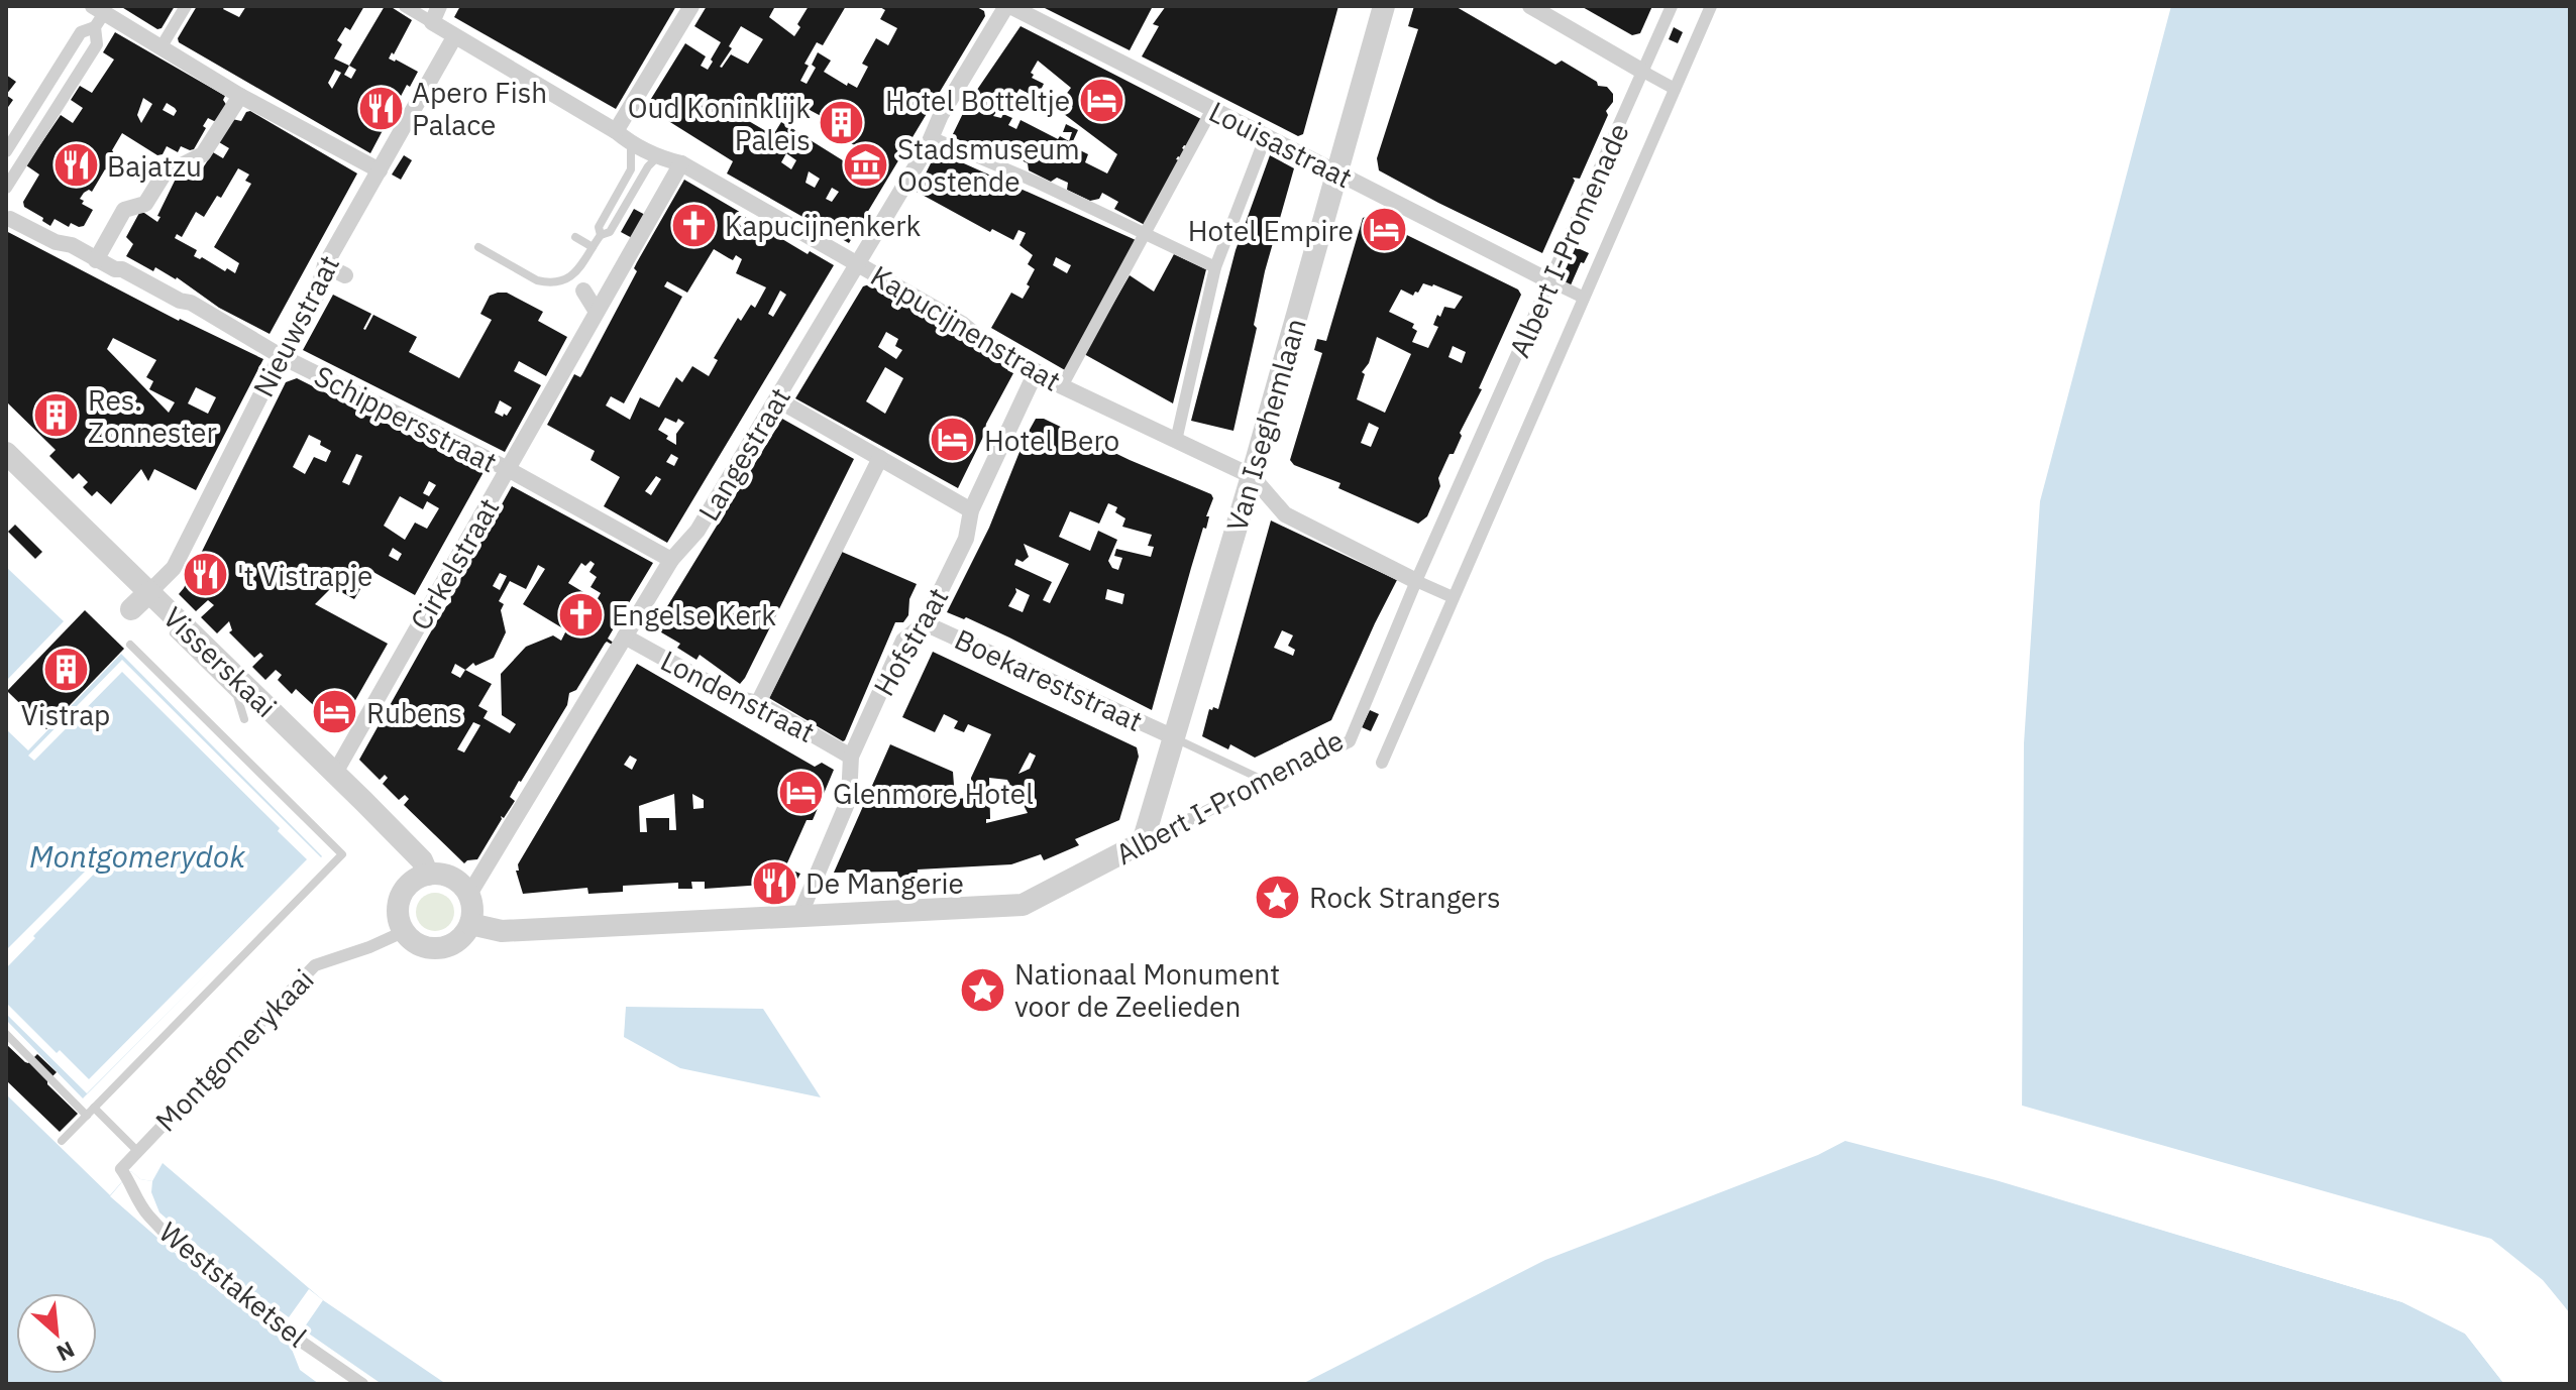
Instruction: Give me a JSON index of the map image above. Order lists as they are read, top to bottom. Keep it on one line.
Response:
{"streets":{"street":["Louisastraat","Albert I-Promenade","Nieuwstraat","Kapucijnenstraat","Schippersstraat","Van Iseghemlaan","Langestraat","Cirkelstraat","Hofstraat","Visserskaai","Boekareststraat","Londenstraat","Montgomerykaai","Weststaketsel"]},"crossings":[["Louisastraat","Albert I-Promenade"],["Louisastraat","Van Iseghemlaan"],["Louisastraat","Langestraat"],["Albert I-Promenade","Kapucijnenstraat"],["Albert I-Promenade","Van Iseghemlaan"],["Albert I-Promenade","Langestraat"],["Albert I-Promenade","Hofstraat"],["Albert I-Promenade","Visserskaai"],["Albert I-Promenade","Montgomerykaai"],["Nieuwstraat","Kapucijnenstraat"],["Nieuwstraat","Schippersstraat"],["Nieuwstraat","Visserskaai"],["Kapucijnenstraat","Van Iseghemlaan"],["Kapucijnenstraat","Langestraat"],["Kapucijnenstraat","Cirkelstraat"],["Kapucijnenstraat","Hofstraat"],["Schippersstraat","Langestraat"],["Schippersstraat","Cirkelstraat"],["Van Iseghemlaan","Boekareststraat"],["Langestraat","Visserskaai"],["Langestraat","Londenstraat"],["Langestraat","Montgomerykaai"],["Cirkelstraat","Visserskaai"],["Hofstraat","Boekareststraat"],["Hofstraat","Londenstraat"],["Visserskaai","Montgomerykaai"],["Montgomerykaai","Weststaketsel"]],"water":["Montgomerydok"],"places":{"hotel":["Hotel Botteltje","Hotel Empire","Hotel Bero","Rubens","Glenmore Hotel"],"restaurant":["Apero Fish Palace","Bajatzu","'t Vistrapje","De Mangerie"],"building":["Oud Koninklijk Paleis","Res. Zonnester","Vistrap"],"museum":["Stadsmuseum Oostende"],"church":["Kapucijnenkerk","Engelse Kerk"],"place":["Rock Strangers","Nationaal Monument voor de Zeelieden"]},"north":"bottom right"}
